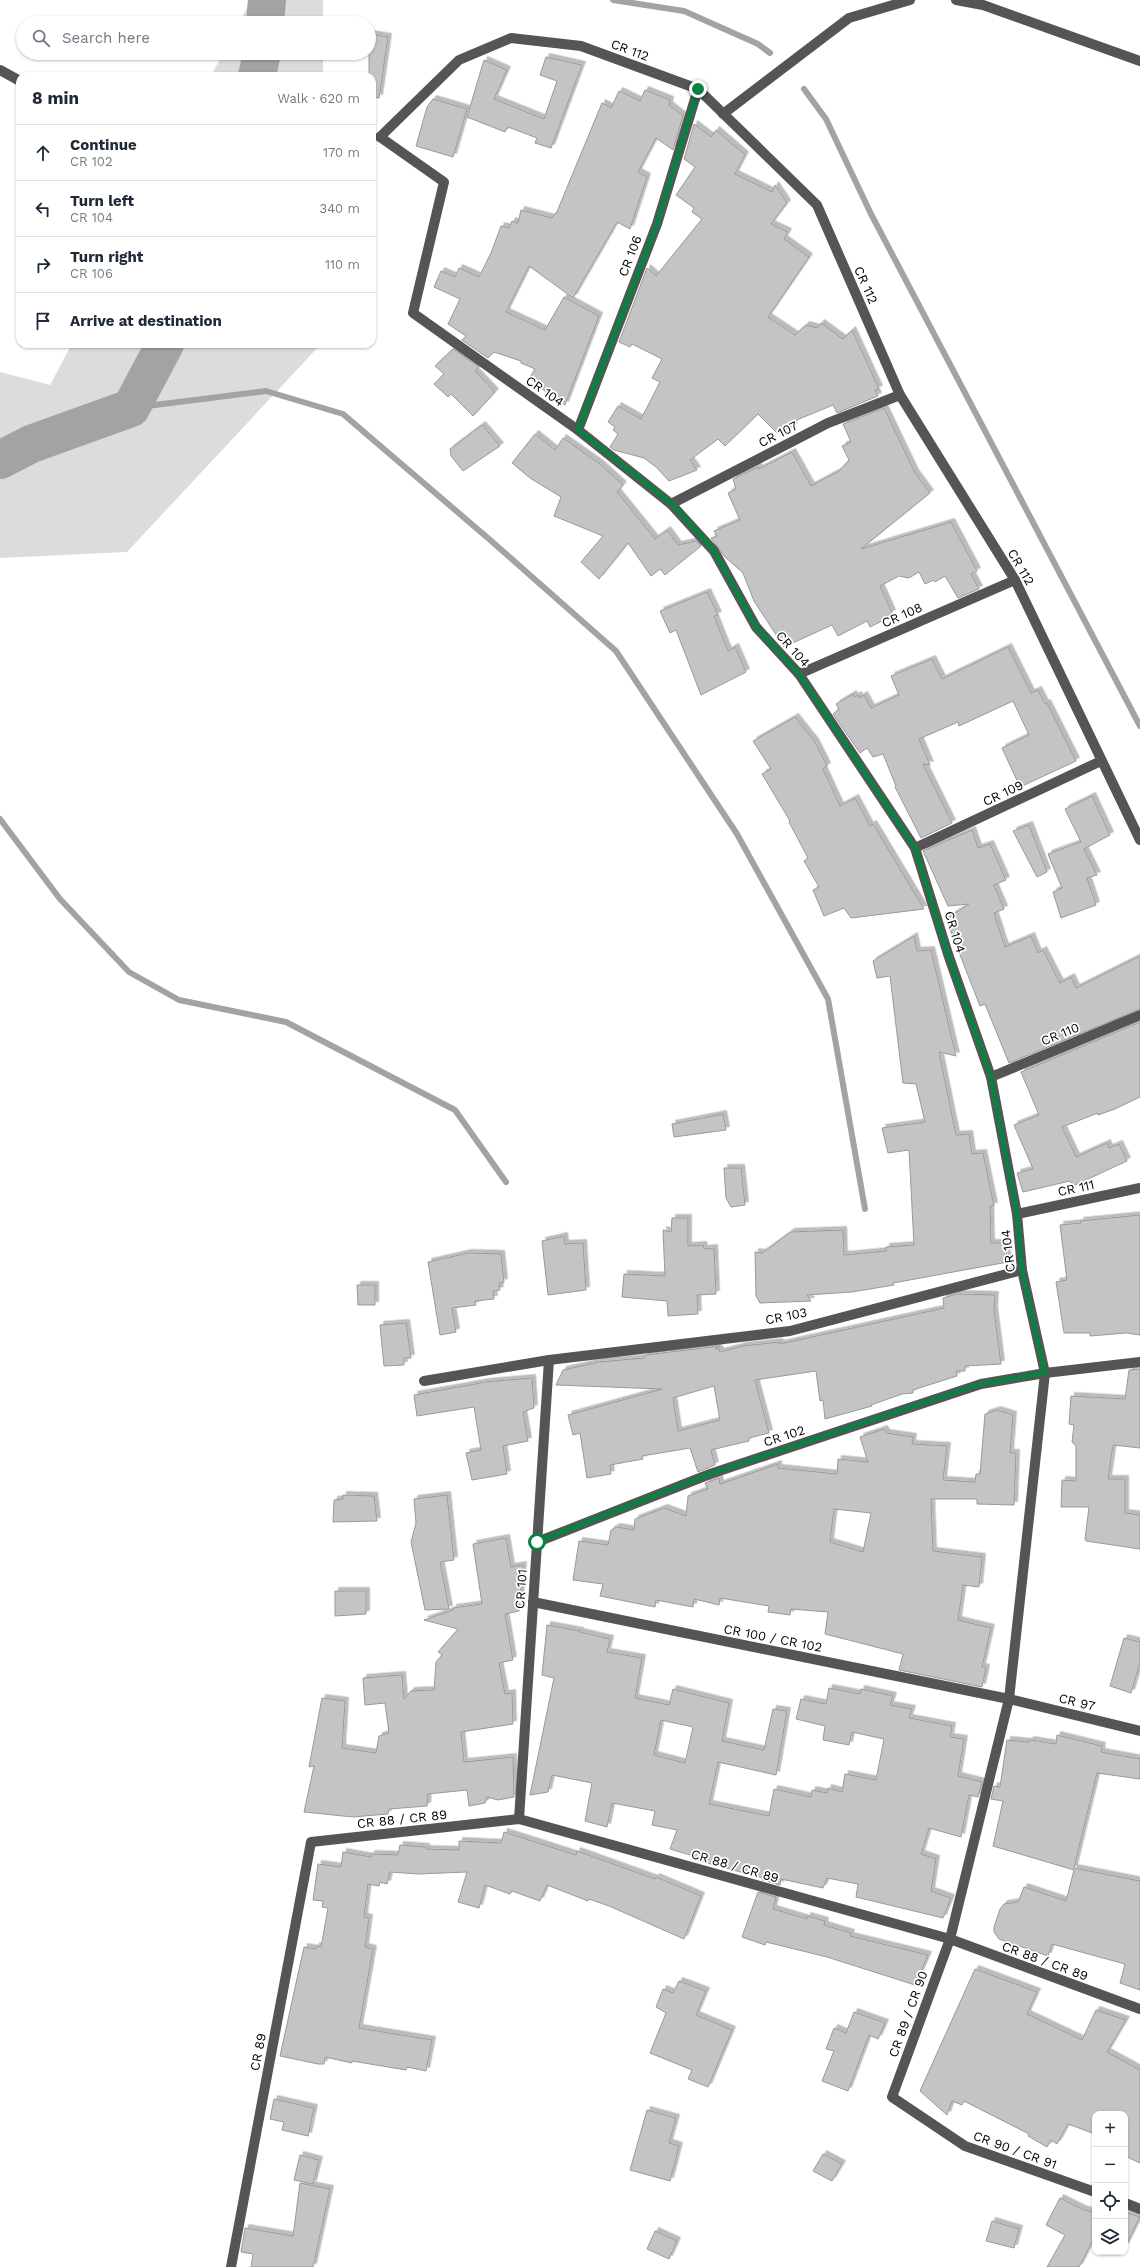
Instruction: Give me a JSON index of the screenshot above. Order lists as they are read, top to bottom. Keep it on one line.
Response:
{"streets":{"street":["CR 112","CR 106","CR 104","CR 107","CR 108","CR 109","CR 110","CR 111","CR 103","CR 102","CR 101","CR 100 / CR 102","CR 97","CR 88 / CR 89","CR 89 / CR 90","CR 89","CR 90 / CR 91"]},"crossings":[["CR 112","CR 106"],["CR 112","CR 104"],["CR 112","CR 107"],["CR 112","CR 108"],["CR 112","CR 109"],["CR 106","CR 104"],["CR 104","CR 107"],["CR 104","CR 108"],["CR 104","CR 109"],["CR 104","CR 110"],["CR 104","CR 111"],["CR 104","CR 103"],["CR 104","CR 102"],["CR 104","CR 100 / CR 102"],["CR 104","CR 97"],["CR 104","CR 89 / CR 90"],["CR 103","CR 101"],["CR 102","CR 101"],["CR 101","CR 100 / CR 102"],["CR 101","CR 88 / CR 89"],["CR 100 / CR 102","CR 97"],["CR 100 / CR 102","CR 89 / CR 90"],["CR 97","CR 89 / CR 90"],["CR 88 / CR 89","CR 89 / CR 90"],["CR 88 / CR 89","CR 89"],["CR 89 / CR 90","CR 90 / CR 91"]],"page":{"search":"Search here","heading":["8 min","Walk · 620 m"],"list":[["Continue","CR 102","170 m"],["Turn left","CR 104","340 m"],["Turn right","CR 106","110 m"],"Arrive at destination"],"map_buttons":["+","−"]}}
